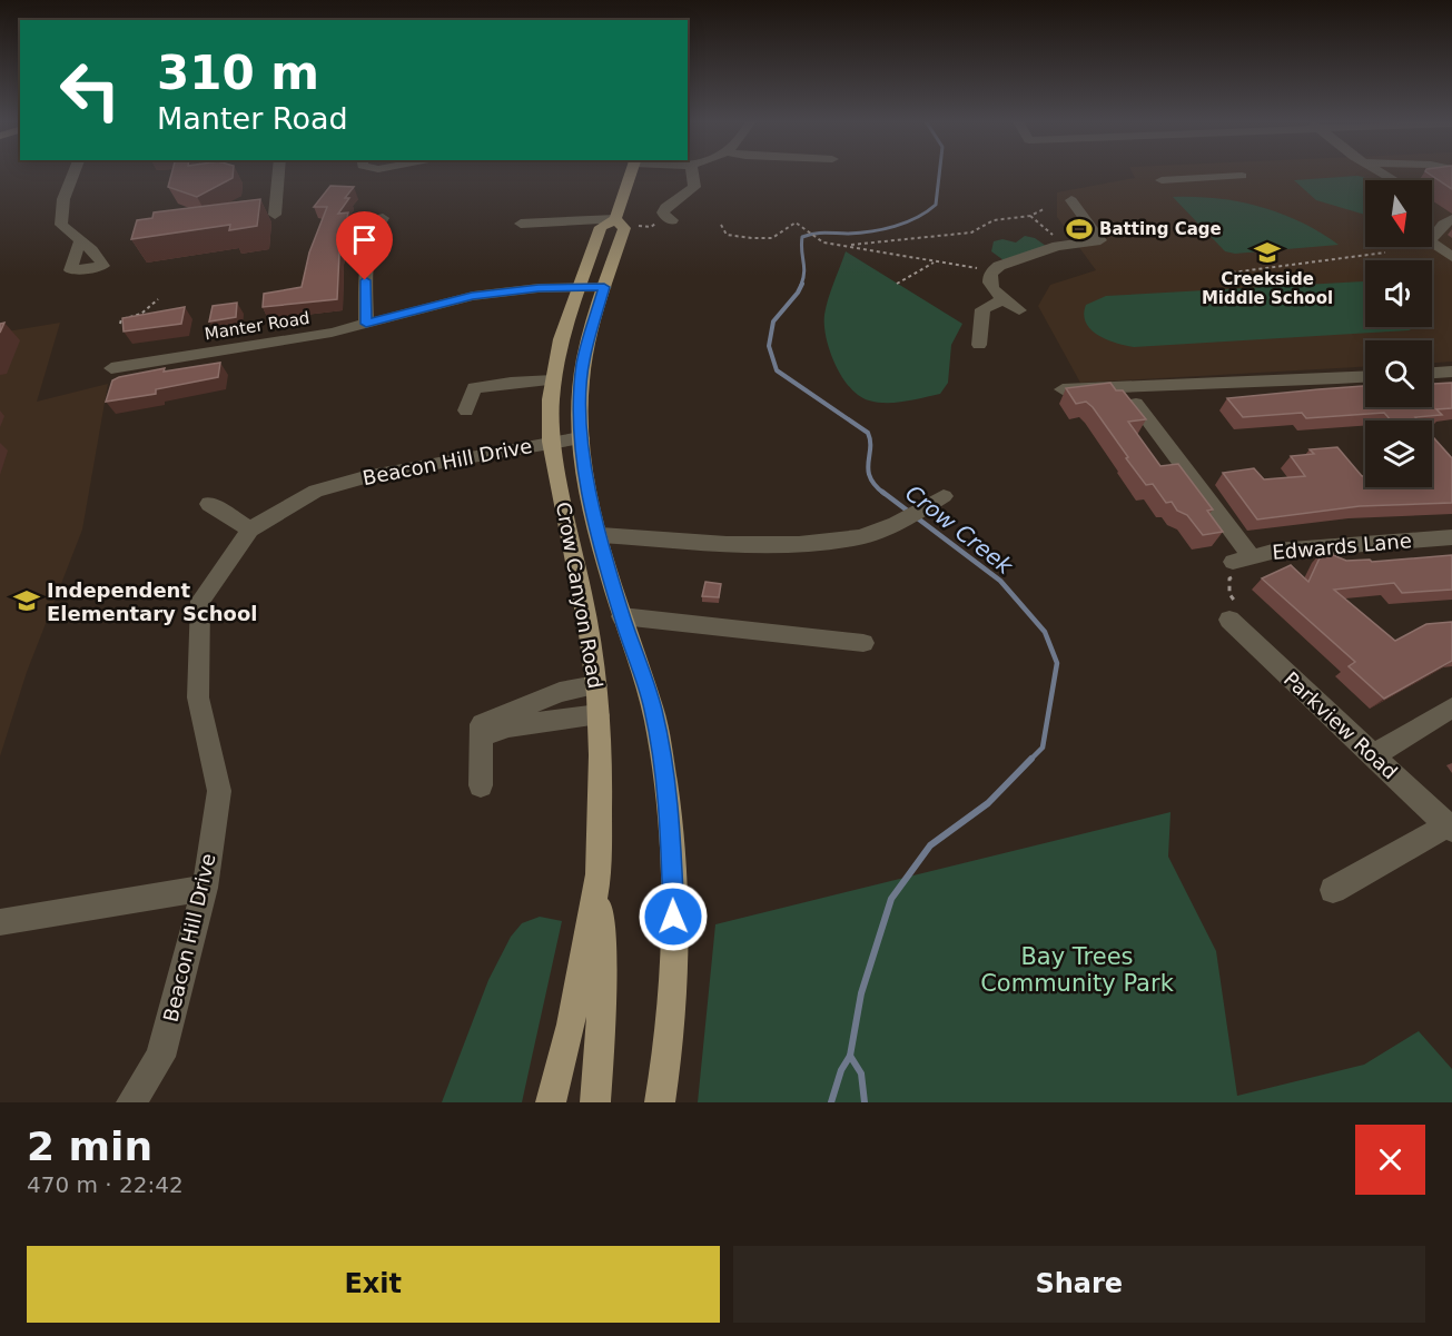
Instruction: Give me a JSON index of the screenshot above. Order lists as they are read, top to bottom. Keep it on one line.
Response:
{"streets":{"main road":["Crow Canyon Road"],"street":["Manter Road","Beacon Hill Drive","Edwards Lane","Parkview Road"]},"crossings":[["Manter Road","Crow Canyon Road"],["Beacon Hill Drive","Crow Canyon Road"]],"water":["Crow Creek"],"parks":["Bay Trees Community Park"],"places":{"sports":["Batting Cage"],"school or university":["Creekside Middle School","Independent Elementary School"]},"north":"bottom","page":{"turn":["310 m","Manter Road"],"heading":["2 min","470 m · 22:42"],"buttons":["Exit","Share"]}}
